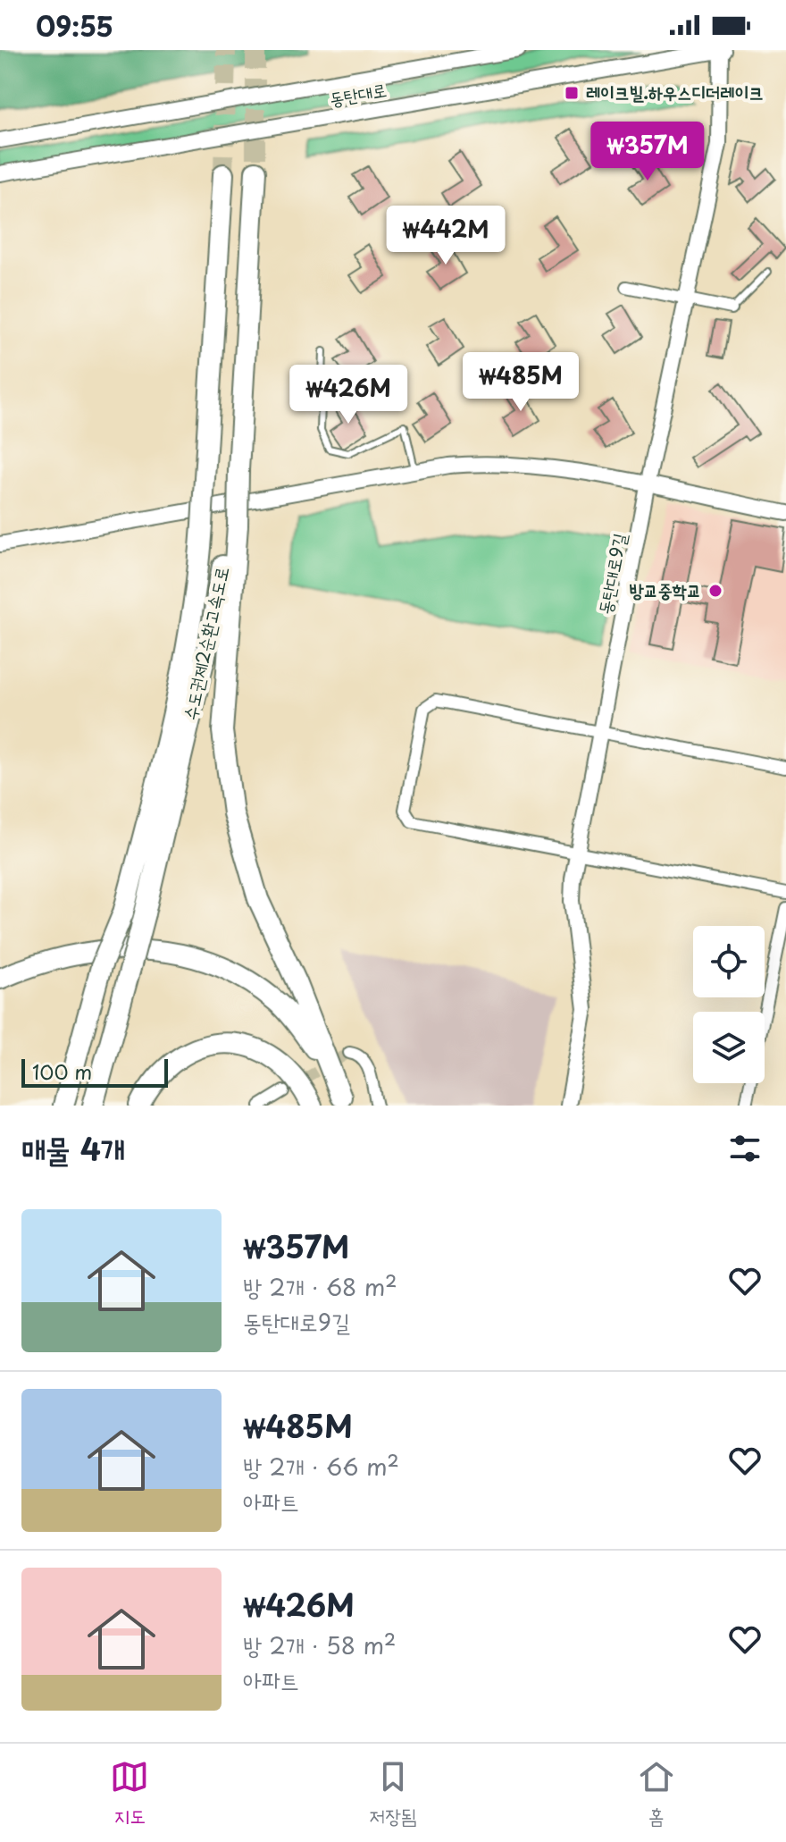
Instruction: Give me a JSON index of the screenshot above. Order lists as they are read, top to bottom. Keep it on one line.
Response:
{"streets":{"highway":["수도권제2순환고속도로"],"street":["동탄대로","동탄대로9길"]},"crossings":[["동탄대로","동탄대로9길"]],"places":{"transit":["레이크빌.하우스디더레이크"],"other":["방교중학교"]},"scale_bar":"100 m","page":{"status":"09:55","price":["₩357M","₩442M","₩485M","₩426M"],"scale":"100 m","heading":"매물 4개","list":[{"name":"₩357M","note":"방 2개 · 68 m² · 동탄대로9길"},{"name":"₩485M","note":"방 2개 · 66 m² · 아파트"},{"name":"₩426M","note":"방 2개 · 58 m² · 아파트"}],"tabs":["지도","저장됨","홈"]}}
